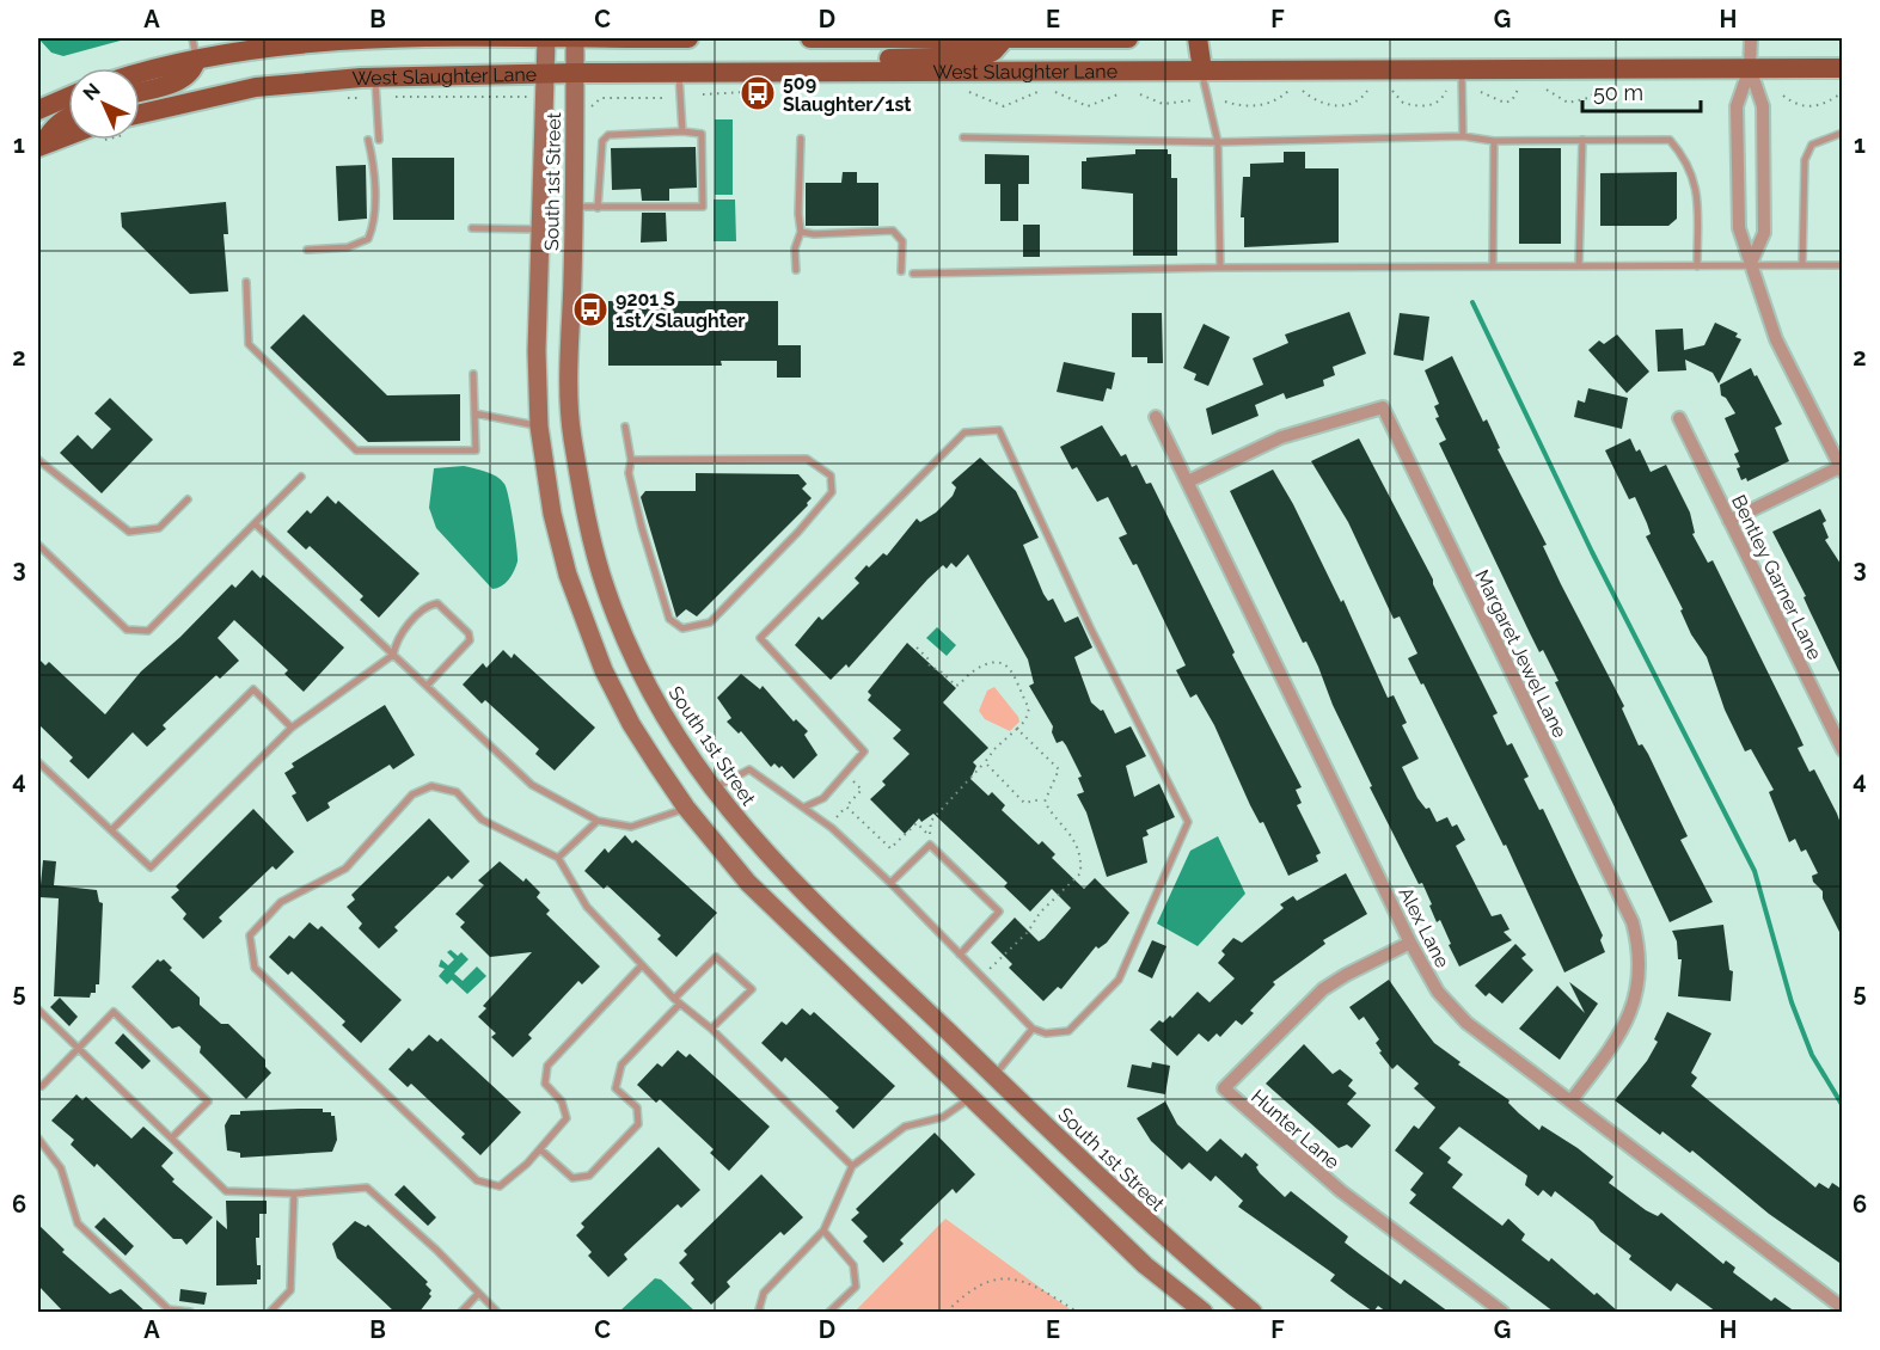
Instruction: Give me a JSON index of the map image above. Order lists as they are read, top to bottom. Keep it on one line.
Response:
{"streets":{"main road":["West Slaughter Lane","South 1st Street"],"street":["Bentley Garner Lane","Margaret Jewel Lane","Alex Lane","Hunter Lane"]},"crossings":[["West Slaughter Lane","South 1st Street"],["Margaret Jewel Lane","Alex Lane"],["Alex Lane","Hunter Lane"]],"places":{"bus stop":["509 Slaughter/1st","9201 S 1st/Slaughter"]},"scale_bar":"50 m","north":"top left","grid":{"columns":["A","B","C","D","E","F","G","H"],"rows":["1","2","3","4","5","6"]}}
